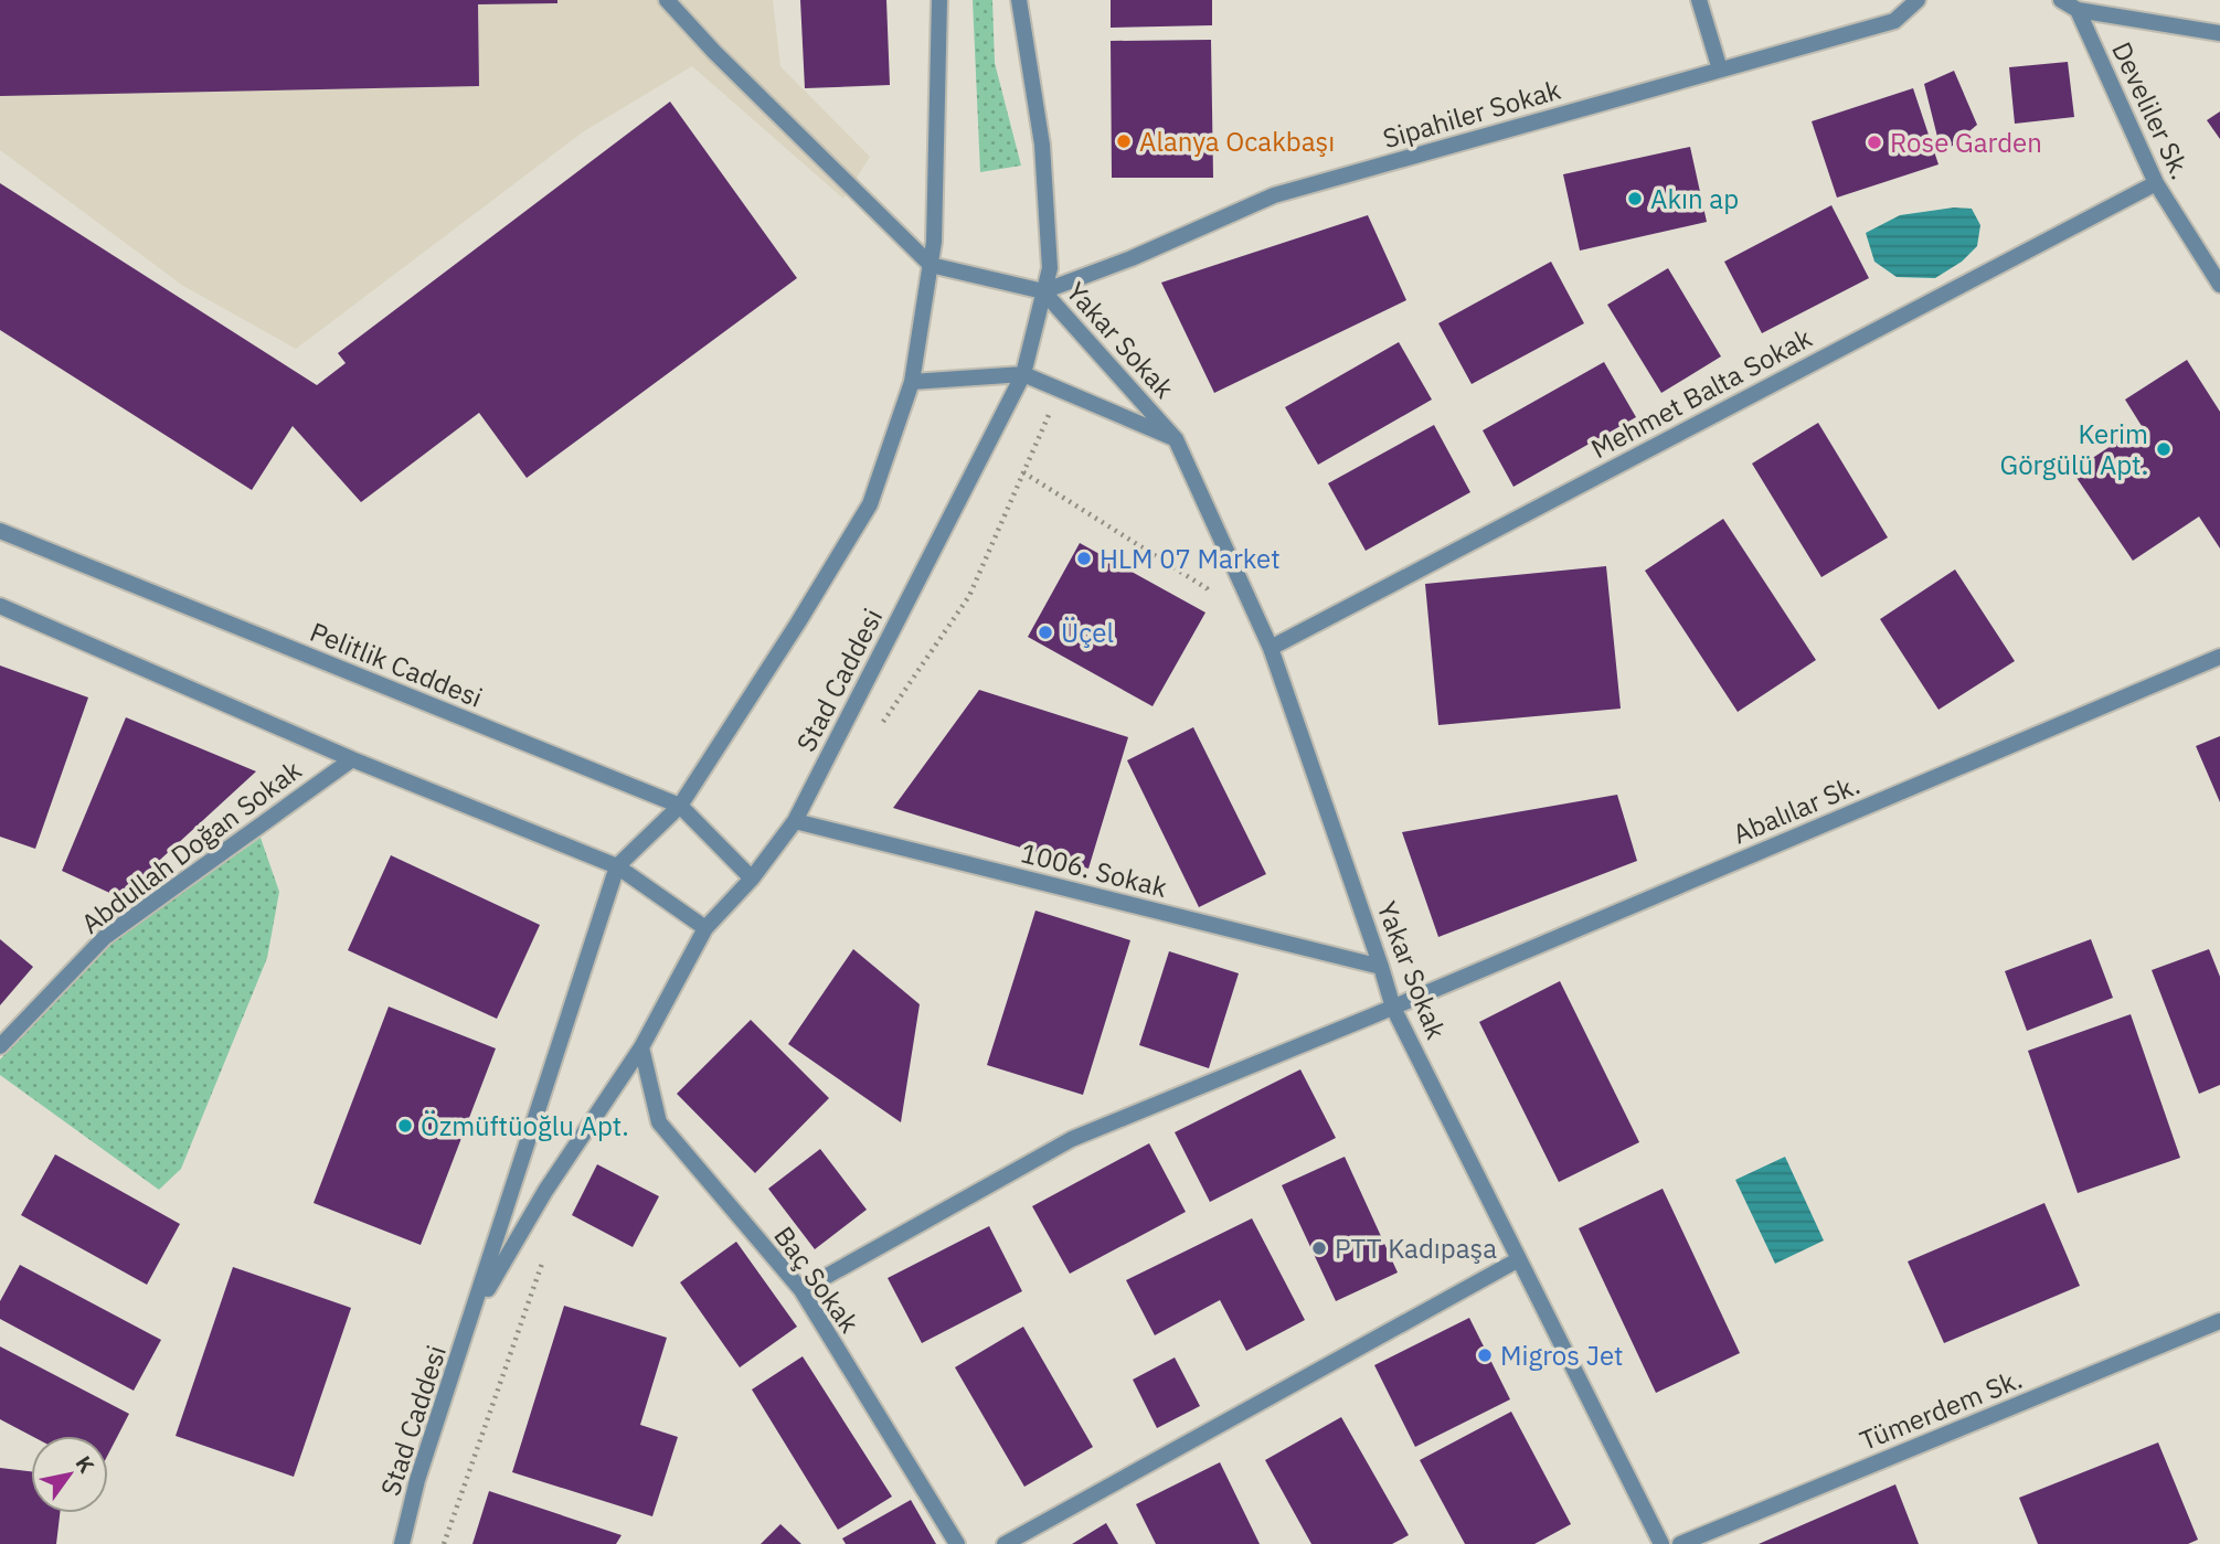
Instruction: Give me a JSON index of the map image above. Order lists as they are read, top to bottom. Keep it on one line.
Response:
{"streets":{"street":["Develiler Sk.","Sipahiler Sokak","Yakar Sokak","Mehmet Balta Sokak","Pelitlik Caddesi","Stad Caddesi","Abalılar Sk.","Abdullah Doğan Sokak","1006. Sokak","Baç Sokak","Tümerdem Sk."]},"crossings":[["Develiler Sk.","Mehmet Balta Sokak"],["Sipahiler Sokak","Yakar Sokak"],["Sipahiler Sokak","Stad Caddesi"],["Yakar Sokak","Mehmet Balta Sokak"],["Yakar Sokak","Stad Caddesi"],["Yakar Sokak","Abalılar Sk."],["Yakar Sokak","1006. Sokak"],["Pelitlik Caddesi","Stad Caddesi"],["Stad Caddesi","1006. Sokak"],["Stad Caddesi","Baç Sokak"],["Abalılar Sk.","Baç Sokak"]],"places":["Alanya Ocakbaşı","Rose Garden","Akın ap","Kerim Görgülü Apt.","HLM 07 Market","Üçel","Özmüftüoğlu Apt.","PTT Kadıpaşa","Migros Jet"],"north":"top right"}
